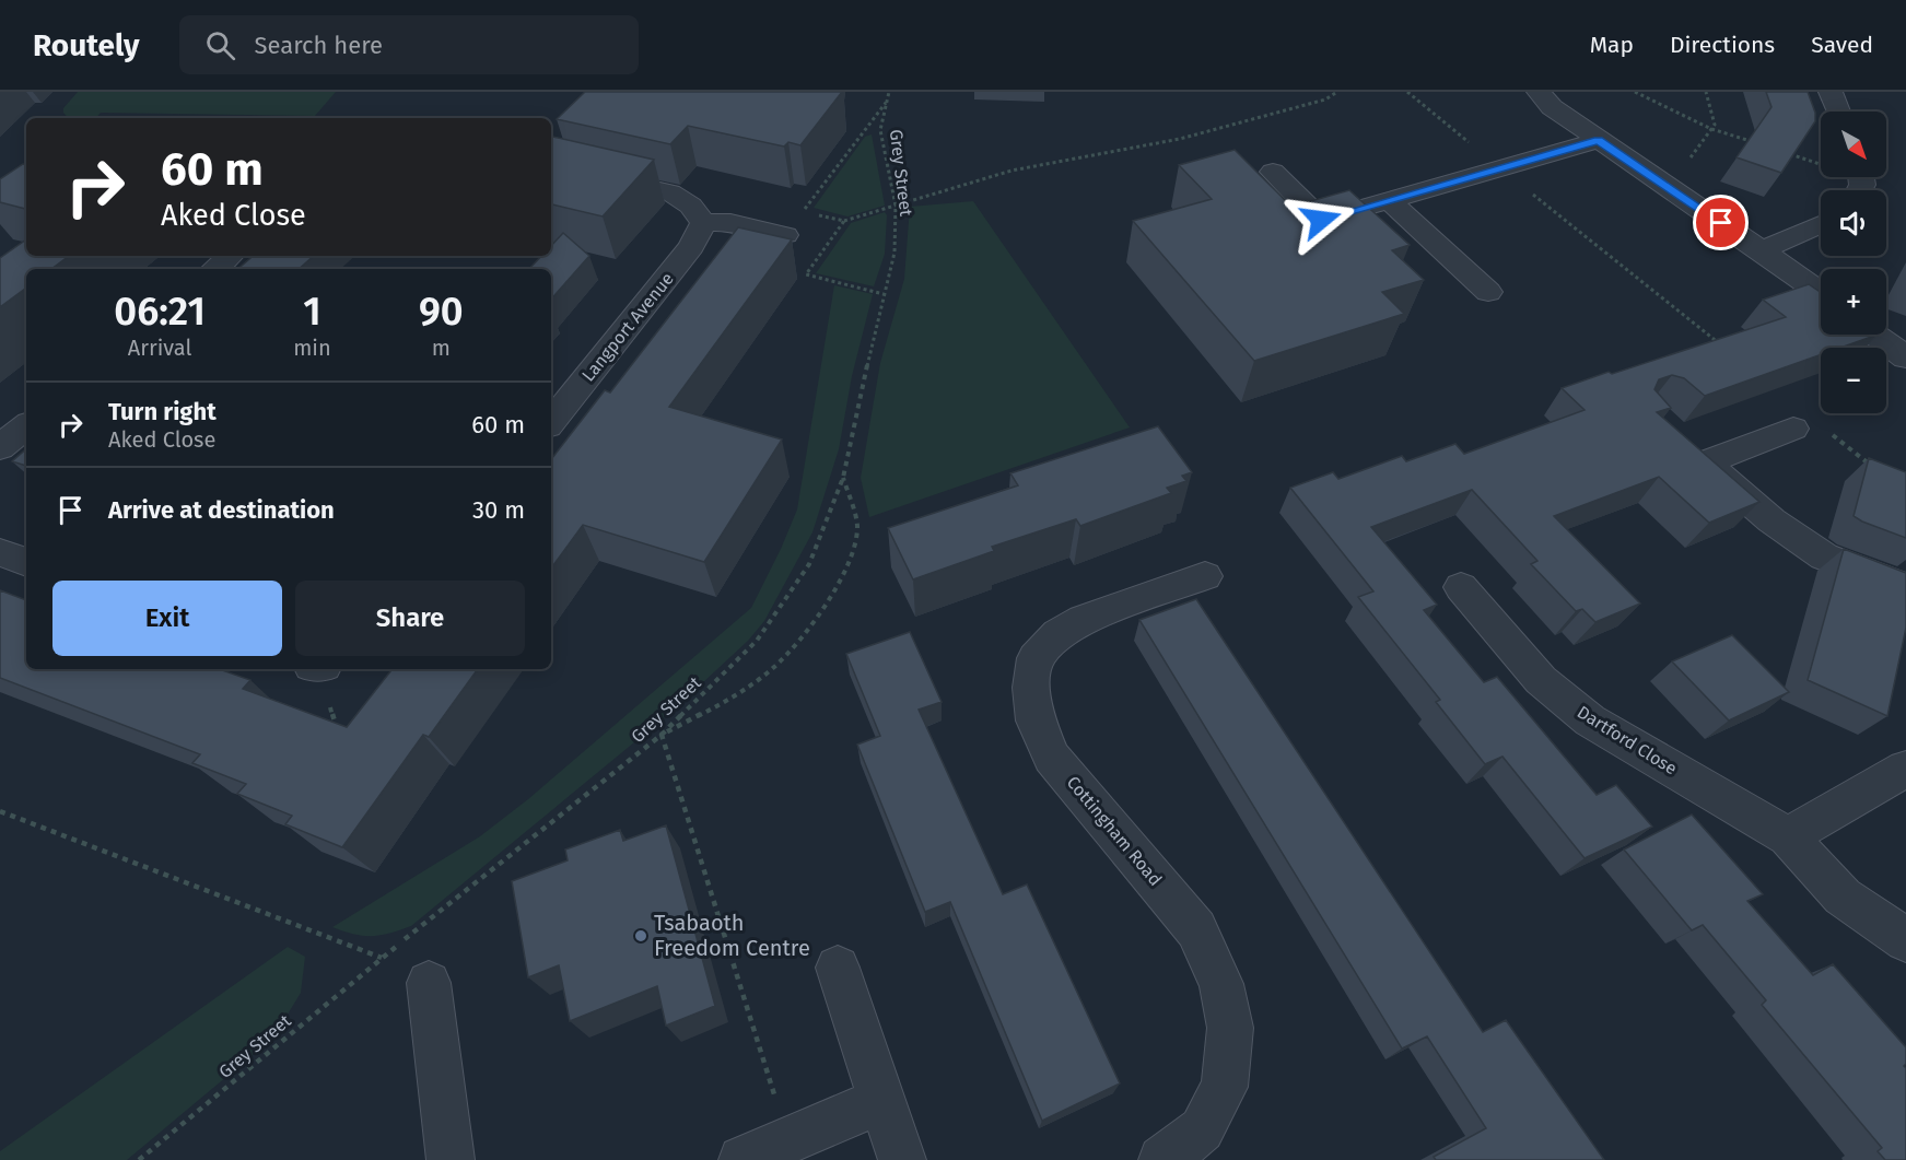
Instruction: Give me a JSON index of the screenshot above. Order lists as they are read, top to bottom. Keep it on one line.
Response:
{"streets":{"street":["Langport Avenue","Dartford Close","Cottingham Road"],"path":["Grey Street"]},"places":["Tsabaoth Freedom Centre"],"north":"bottom right","page":{"header":"Routely","search":"Search here","nav":["Map","Directions","Saved"],"map_buttons":["+","−"],"turn":["60 m","Aked Close"],"eta":["06:21","Arrival","1","min","90","m"],"list":[{"name":"Turn right","note":"Aked Close","value":"60 m"},{"name":"Arrive at destination","value":"30 m"}],"buttons":["Exit","Share"]}}
